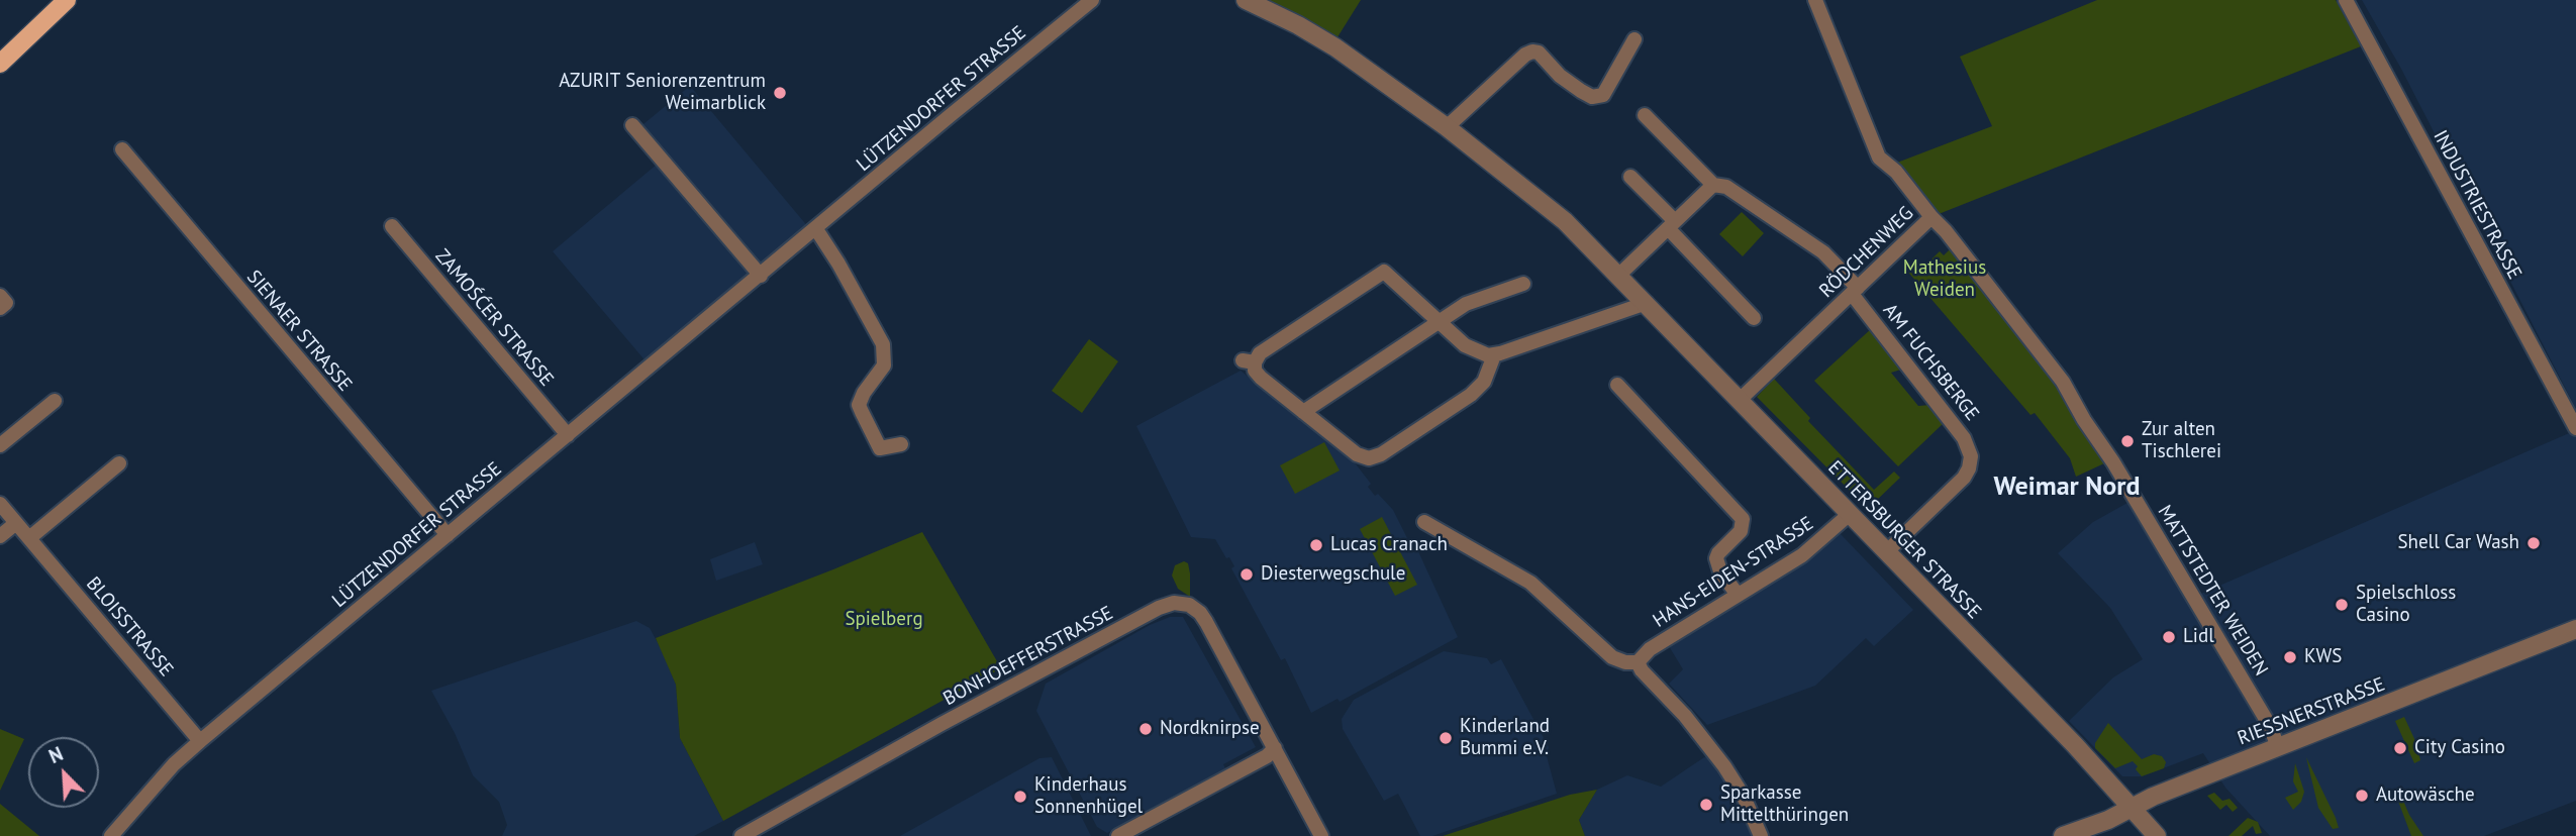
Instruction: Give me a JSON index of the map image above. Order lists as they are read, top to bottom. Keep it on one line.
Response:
{"streets":{"street":["LÜTZENDORFER STRASSE","INDUSTRIESTRASSE","RÖDCHENWEG","ZAMOŚĆER STRASSE","SIENAER STRASSE","AM FUCHSBERGE","ETTERSBURGER STRASSE","HANS-EIDEN-STRASSE","MATTSTEDTER WEIDEN","BLOISSTRASSE","BONHOEFFERSTRASSE","RIESSNERSTRASSE"]},"crossings":[["LÜTZENDORFER STRASSE","ZAMOŚĆER STRASSE"],["LÜTZENDORFER STRASSE","SIENAER STRASSE"],["LÜTZENDORFER STRASSE","BLOISSTRASSE"],["RÖDCHENWEG","AM FUCHSBERGE"],["RÖDCHENWEG","ETTERSBURGER STRASSE"],["RÖDCHENWEG","MATTSTEDTER WEIDEN"],["AM FUCHSBERGE","ETTERSBURGER STRASSE"],["ETTERSBURGER STRASSE","HANS-EIDEN-STRASSE"],["ETTERSBURGER STRASSE","RIESSNERSTRASSE"],["MATTSTEDTER WEIDEN","RIESSNERSTRASSE"]],"districts":["Weimar Nord"],"parks":["Mathesius Weiden","Spielberg"],"places":["AZURIT Seniorenzentrum Weimarblick","Zur alten Tischlerei","Shell Car Wash","Lucas Cranach","Diesterwegschule","Spielschloss Casino","Lidl","KWS","Nordknirpse","Kinderland Bummi e.V.","City Casino","Autowäsche","Kinderhaus Sonnenhügel","Sparkasse Mittelthüringen"],"north":"top left"}
